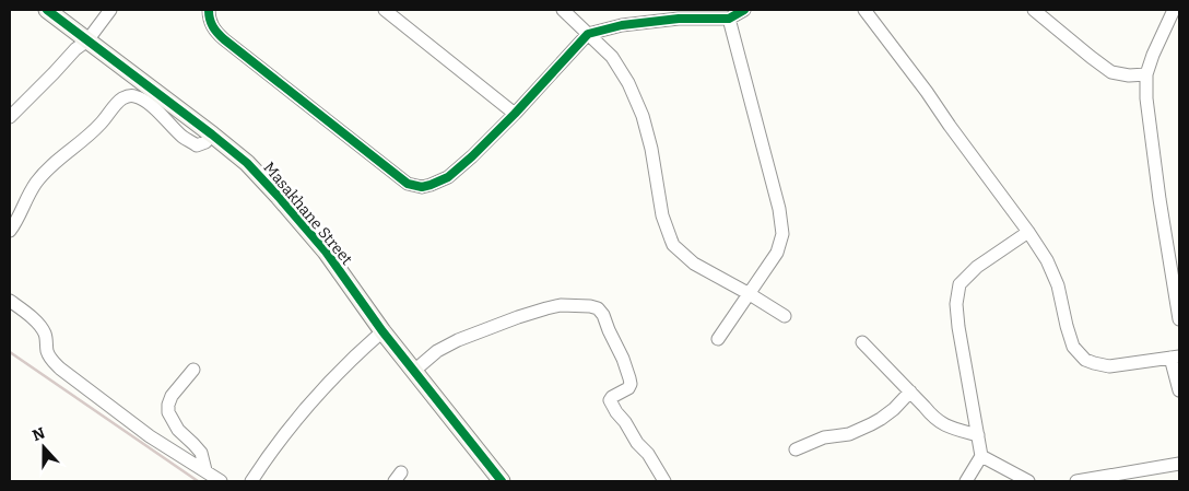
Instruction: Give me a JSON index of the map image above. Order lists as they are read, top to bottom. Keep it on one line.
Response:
{"streets":{"street":["Masakhane Street"]},"north":"top"}
